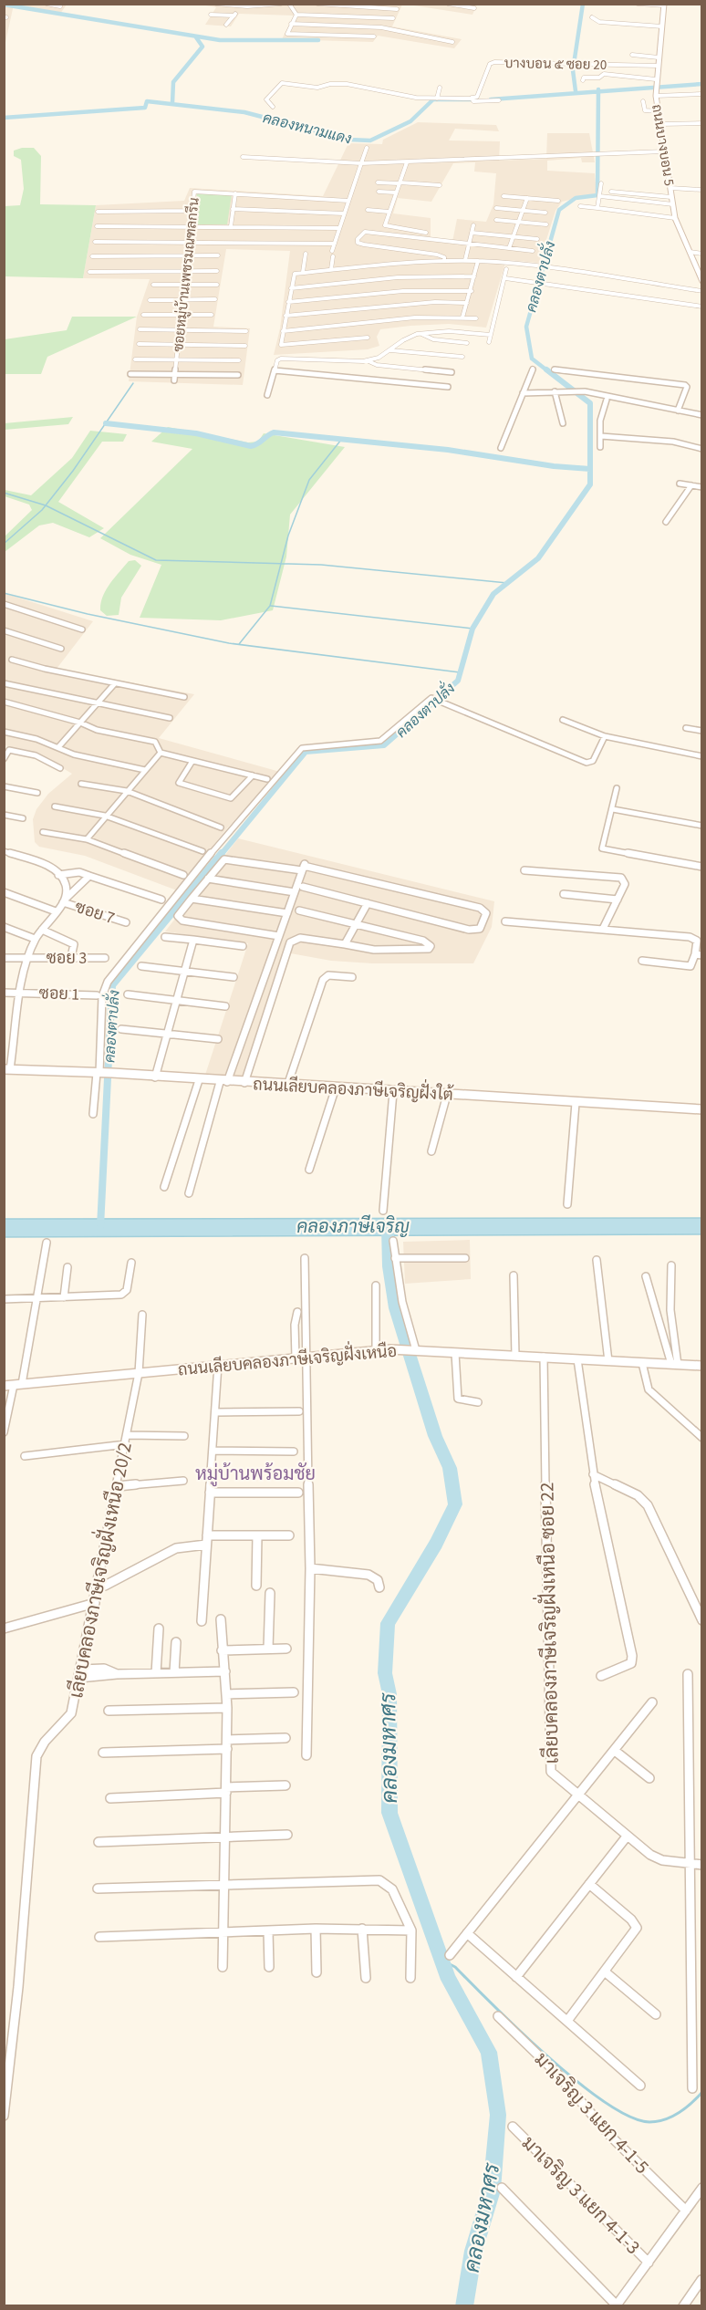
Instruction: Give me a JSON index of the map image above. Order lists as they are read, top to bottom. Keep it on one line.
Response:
{"streets":{"main road":["ถนนบางบอน 5","ถนนเลียบคลองภาษีเจริญฝั่งใต้","ถนนเลียบคลองภาษีเจริญฝั่งเหนือ"],"street":["บางบอน ๕ ซอย 20","ซอยหมู่บ้านเพชรมณฑลกรีน","ซอย 7","ซอย 3","ซอย 1","เลียบคลองภาษีเจริญฝั่งเหนือ 20/2","เลียบคลองภาษีเจริญฝั่งเหนือ ซอย 22","มาเจริญ 3 แยก 4-1-5","มาเจริญ 3 แยก 4-1-3"]},"crossings":[["บางบอน ๕ ซอย 20","ถนนบางบอน 5"],["ถนนเลียบคลองภาษีเจริญฝั่งเหนือ","เลียบคลองภาษีเจริญฝั่งเหนือ 20/2"],["ถนนเลียบคลองภาษีเจริญฝั่งเหนือ","เลียบคลองภาษีเจริญฝั่งเหนือ ซอย 22"]],"districts":["หมู่บ้านพร้อมชัย"],"water":["คลองหนามแดง","คลองตาปลั่ง","คลองภาษีเจริญ","คลองมหาศร"]}
